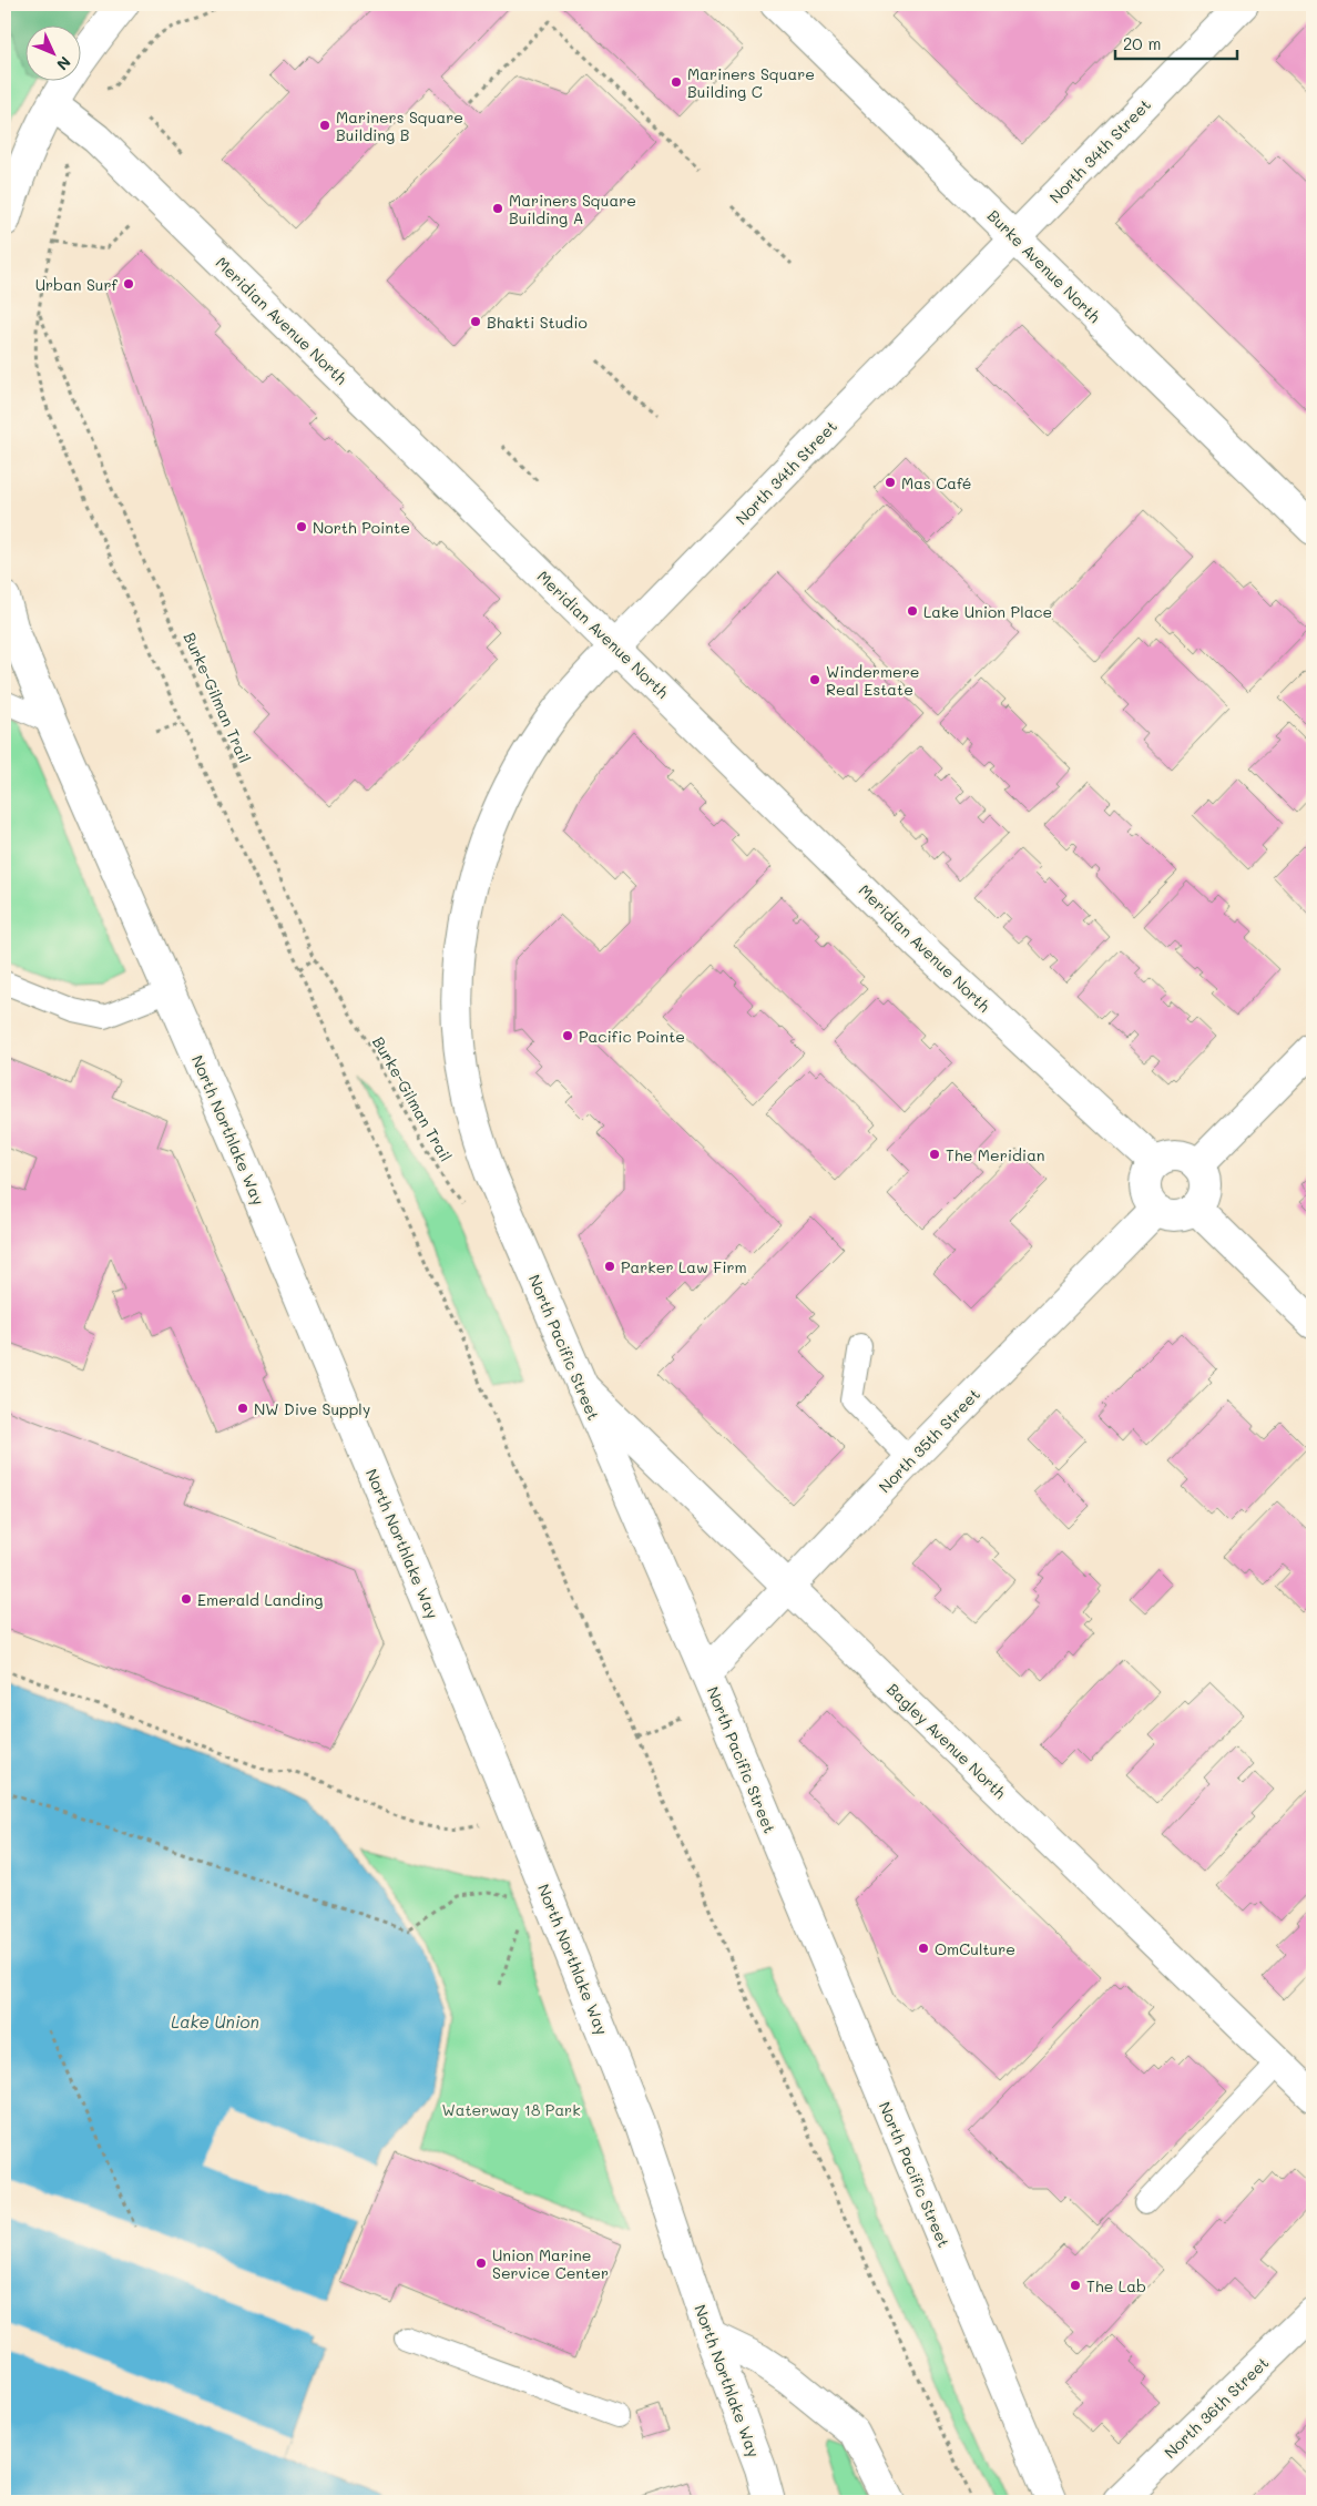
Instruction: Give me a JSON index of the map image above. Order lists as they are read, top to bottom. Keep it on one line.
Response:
{"streets":{"street":["North 34th Street","Burke Avenue North","Meridian Avenue North","North Northlake Way","North Pacific Street","North 35th Street","Bagley Avenue North","North 36th Street"],"path":["Burke-Gilman Trail"]},"crossings":[["North 34th Street","Burke Avenue North"],["North 34th Street","Meridian Avenue North"],["North 34th Street","North Pacific Street"],["Meridian Avenue North","North 35th Street"],["North Pacific Street","North 35th Street"],["North Pacific Street","Bagley Avenue North"],["North 35th Street","Bagley Avenue North"]],"water":["Lake Union"],"parks":["Waterway 18 Park"],"places":["Mariners Square Building C","Mariners Square Building B","Mariners Square Building A","Urban Surf","Bhakti Studio","Mas Café","North Pointe","Lake Union Place","Windermere Real Estate","Pacific Pointe","The Meridian","Parker Law Firm","NW Dive Supply","Emerald Landing","OmCulture","Union Marine Service Center","The Lab"],"scale_bar":"20 m","north":"bottom right"}
